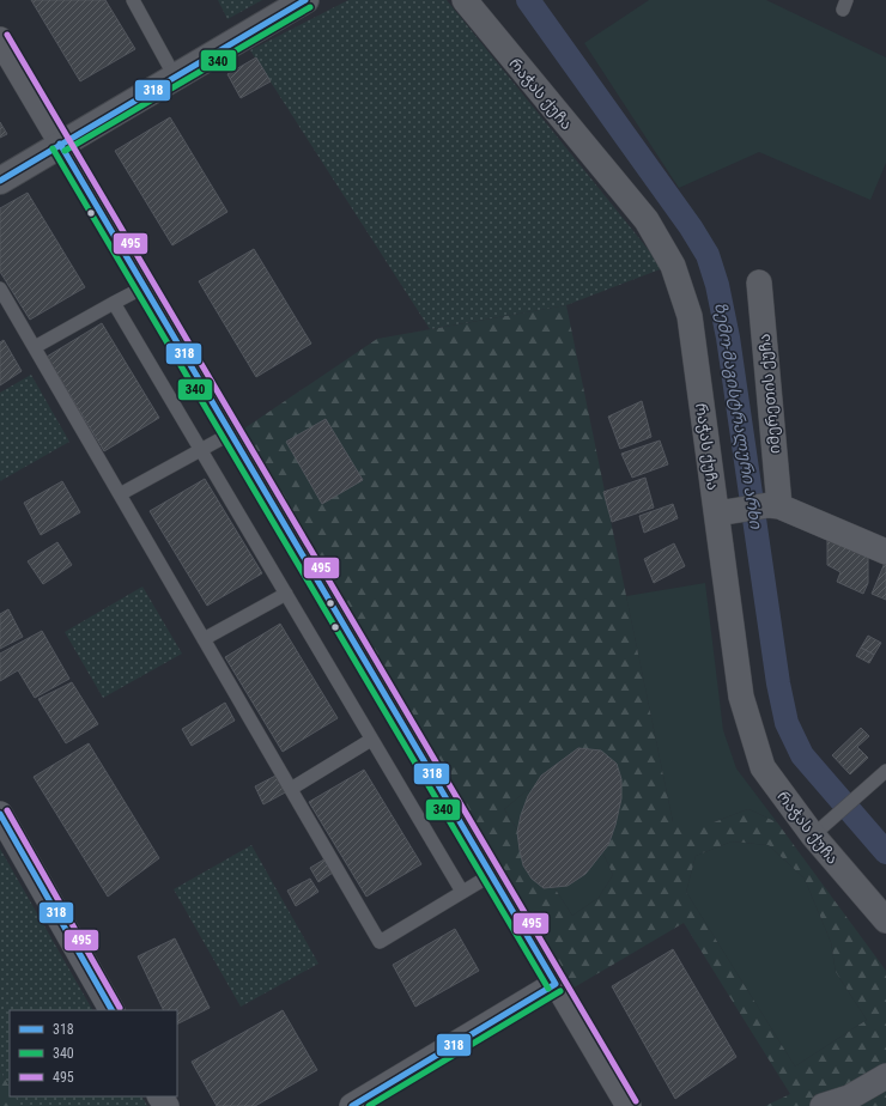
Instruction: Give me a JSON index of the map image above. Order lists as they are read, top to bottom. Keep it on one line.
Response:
{"streets":{"street":["რაჭას ქუჩა","იმერეთის ქუჩა"]},"water":["ზემო-მაგისტრალური არხი"],"lines":["transit line 318","transit line 340","transit line 495"],"legend":["318","340","495"]}
